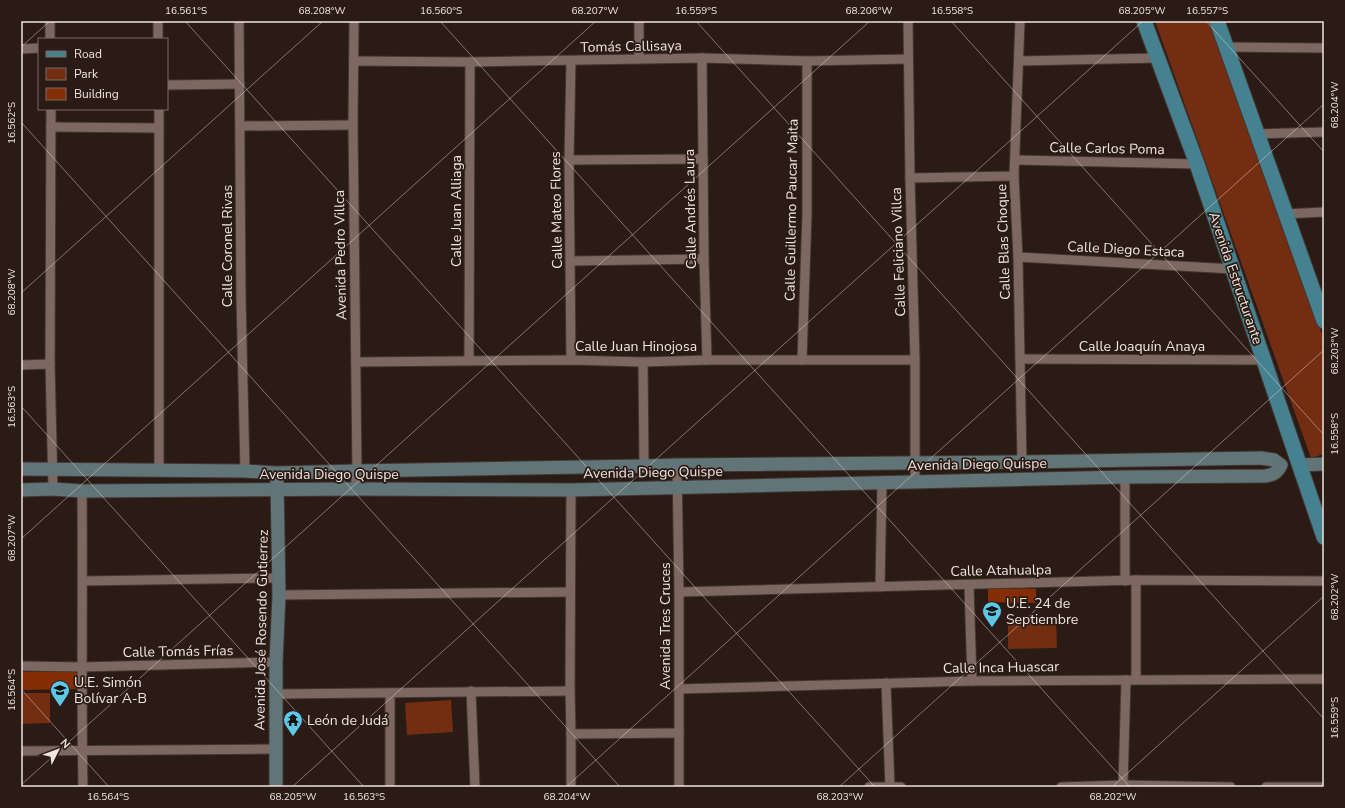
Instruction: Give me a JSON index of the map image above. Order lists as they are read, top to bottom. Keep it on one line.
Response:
{"streets":{"main road":["Avenida Estructurante"],"street":["Tomás Callisaya","Calle Carlos Poma","Calle Andrés Laura","Calle Mateo Flores","Calle Guillermo Paucar Maita","Calle Juan Alliaga","Calle Blas Choque","Calle Coronel Rivas","Calle Diego Estaca","Calle Feliciano Villca","Avenida Pedro Villca","Calle Juan Hinojosa","Calle Joaquín Anaya","Avenida Diego Quispe","Calle Atahualpa","Avenida Tres Cruces","Avenida José Rosendo Gutierrez","Calle Tomás Frías","Calle Inca Huascar"]},"crossings":[["Tomás Callisaya","Calle Andrés Laura"],["Tomás Callisaya","Calle Mateo Flores"],["Tomás Callisaya","Calle Guillermo Paucar Maita"],["Tomás Callisaya","Calle Juan Alliaga"],["Tomás Callisaya","Calle Feliciano Villca"],["Tomás Callisaya","Avenida Pedro Villca"],["Calle Carlos Poma","Calle Blas Choque"],["Calle Carlos Poma","Avenida Estructurante"],["Calle Andrés Laura","Calle Juan Hinojosa"],["Calle Mateo Flores","Calle Juan Hinojosa"],["Calle Guillermo Paucar Maita","Calle Juan Hinojosa"],["Calle Juan Alliaga","Calle Juan Hinojosa"],["Calle Blas Choque","Calle Diego Estaca"],["Calle Blas Choque","Calle Joaquín Anaya"],["Calle Blas Choque","Avenida Diego Quispe"],["Calle Coronel Rivas","Avenida Diego Quispe"],["Calle Diego Estaca","Avenida Estructurante"],["Calle Feliciano Villca","Calle Juan Hinojosa"],["Calle Feliciano Villca","Avenida Diego Quispe"],["Avenida Pedro Villca","Calle Juan Hinojosa"],["Avenida Pedro Villca","Avenida Diego Quispe"],["Avenida Estructurante","Calle Joaquín Anaya"],["Avenida Estructurante","Avenida Diego Quispe"],["Avenida Diego Quispe","Avenida Tres Cruces"],["Avenida Diego Quispe","Avenida José Rosendo Gutierrez"],["Calle Atahualpa","Avenida Tres Cruces"],["Avenida Tres Cruces","Calle Inca Huascar"],["Avenida José Rosendo Gutierrez","Calle Tomás Frías"]],"places":{"school or university":["U.E. 24 de Septiembre","U.E. Simón Bolívar A-B"],"temple":["León de Judá"]},"legend":["Road","Park","Building"],"north":"top right","coordinates":["16.561°S","68.208°W","16.560°S","68.207°W","16.559°S","68.206°W","16.558°S","68.205°W","16.557°S","68.204°W","16.562°S","68.203°W","16.563°S","68.202°W","16.564°S"]}
